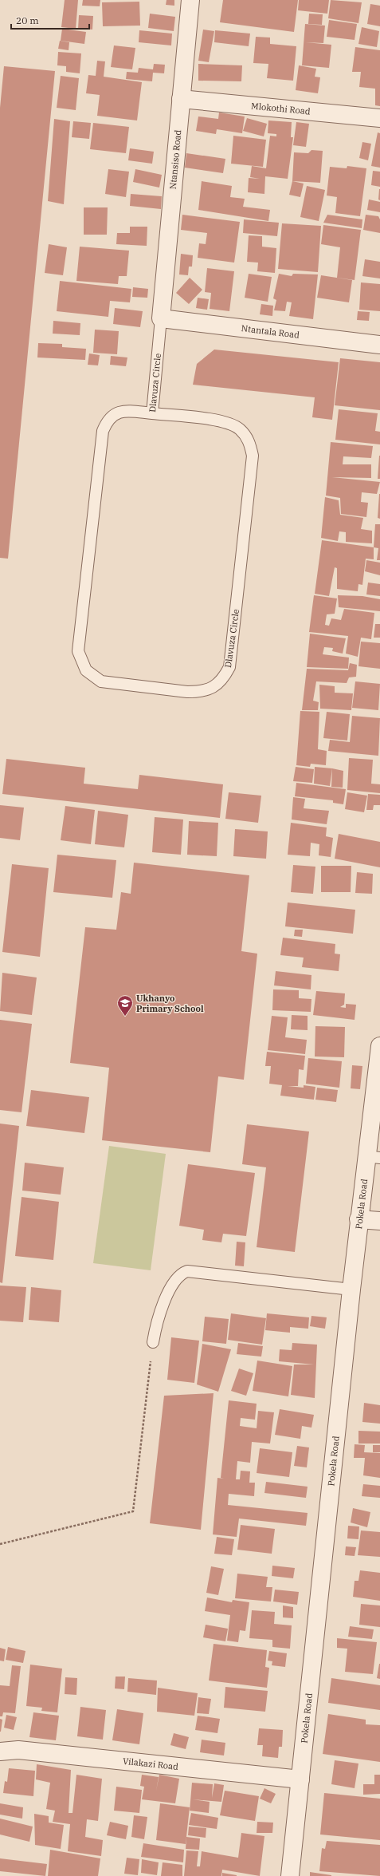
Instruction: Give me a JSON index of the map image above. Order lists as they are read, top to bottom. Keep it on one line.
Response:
{"streets":{"street":["Mlokothi Road","Ntansiso Road","Ntantala Road","Pokela Road","Vilakazi Road"],"lane":["Dlavuza Circle"]},"crossings":[["Mlokothi Road","Ntansiso Road"],["Ntansiso Road","Ntantala Road"],["Ntansiso Road","Dlavuza Circle"],["Ntantala Road","Dlavuza Circle"],["Pokela Road","Vilakazi Road"]],"places":{"school or university":["Ukhanyo Primary School"]},"scale_bar":"20 m"}
